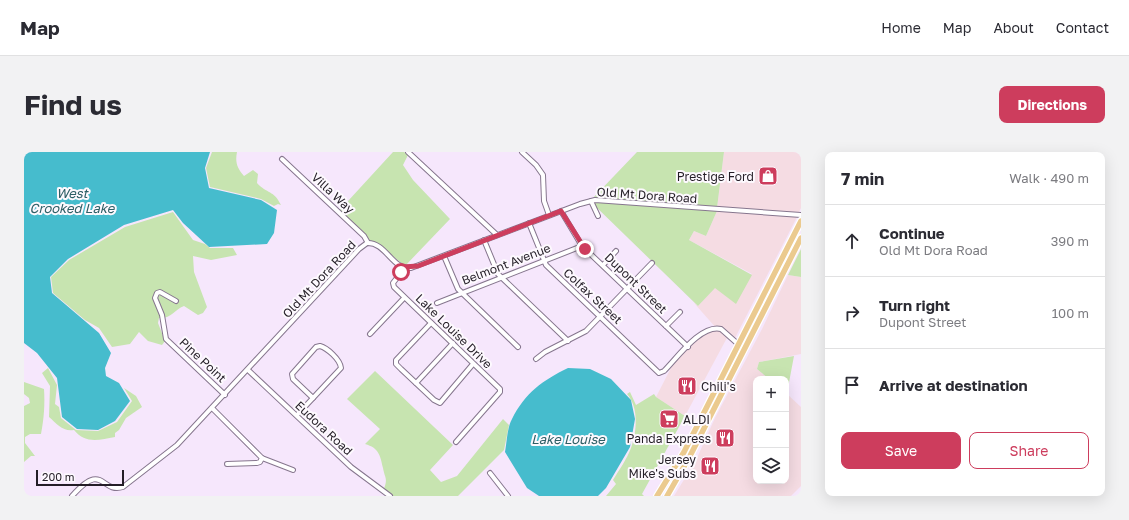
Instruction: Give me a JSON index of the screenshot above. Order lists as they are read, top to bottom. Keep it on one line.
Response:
{"streets":{"street":["Villa Way","Old Mt Dora Road","Belmont Avenue","Dupont Street","Colfax Street","Lake Louise Drive","Pine Point","Eudora Road"]},"crossings":[["Villa Way","Old Mt Dora Road"],["Old Mt Dora Road","Dupont Street"],["Old Mt Dora Road","Colfax Street"],["Old Mt Dora Road","Lake Louise Drive"],["Old Mt Dora Road","Pine Point"],["Old Mt Dora Road","Eudora Road"],["Belmont Avenue","Dupont Street"],["Belmont Avenue","Colfax Street"],["Dupont Street","Colfax Street"]],"water":["West Crooked Lake","Lake Louise"],"places":{"shop":["Prestige Ford"],"restaurant":["Chili's","Panda Express","Jersey Mike's Subs"],"supermarket":["ALDI"]},"scale_bar":"200 m","page":{"header":"Map","nav":["Home","Map","About","Contact"],"buttons":["Directions",["Save","Share"]],"title":"Find us","heading":["7 min","Walk · 490 m"],"list":[["Continue","Old Mt Dora Road","390 m"],["Turn right","Dupont Street","100 m"],"Arrive at destination"],"map_buttons":["+","−"],"scale":"200 m"}}
